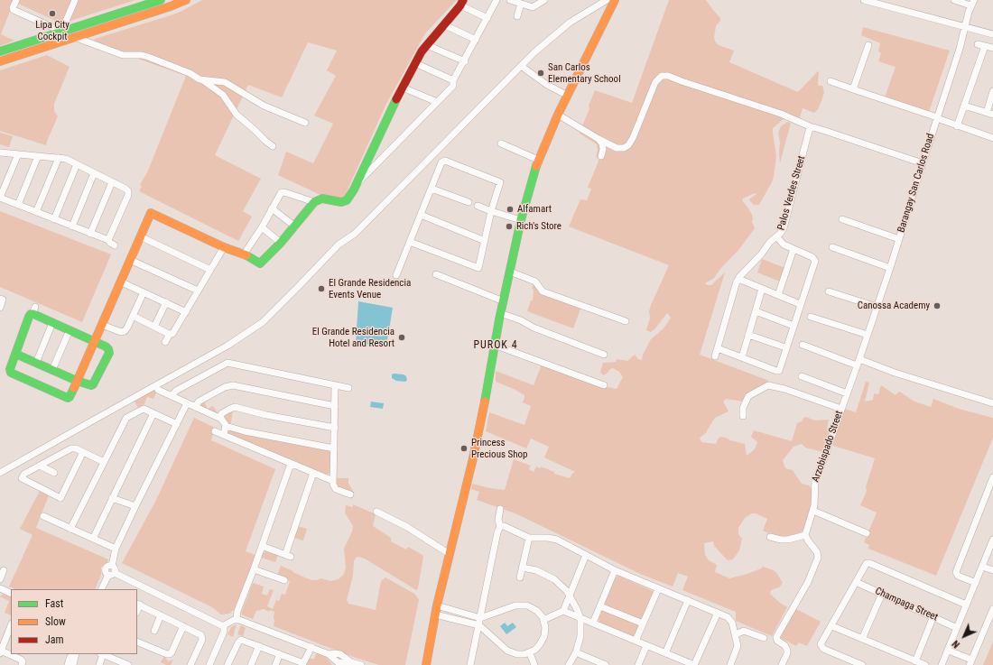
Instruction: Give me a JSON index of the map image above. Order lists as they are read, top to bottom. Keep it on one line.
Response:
{"streets":{"street":["Barangay San Carlos Road","Palos Verdes Street","Arzobispado Street","Champaga Street"]},"crossings":[["Barangay San Carlos Road","Arzobispado Street"]],"districts":["PUROK 4"],"places":["Lipa City Cockpit","San Carlos Elementary School","Alfamart","Rich's Store","El Grande Residencia Events Venue","Canossa Academy","El Grande Residencia Hotel and Resort","Princess Precious Shop"],"legend":["Fast","Slow","Jam"],"north":"bottom left"}
